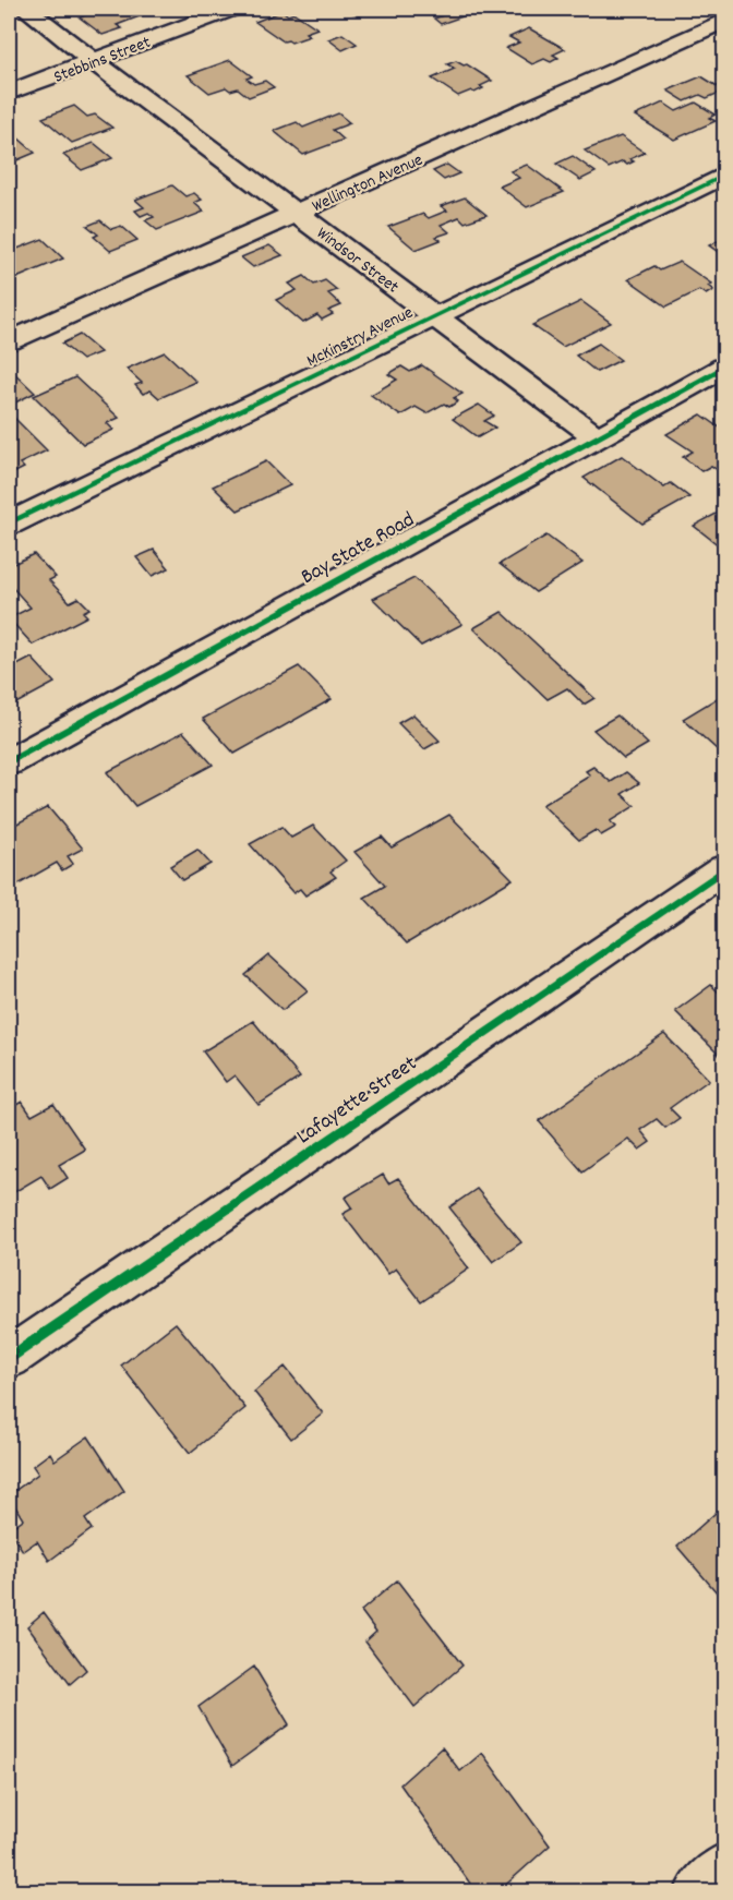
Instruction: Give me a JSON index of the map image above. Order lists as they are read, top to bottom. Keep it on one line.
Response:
{"streets":{"street":["Stebbins Street","Wellington Avenue","Windsor Street","McKinstry Avenue","Bay State Road","Lafayette Street"]},"crossings":[["Stebbins Street","Windsor Street"],["Wellington Avenue","Windsor Street"],["Windsor Street","McKinstry Avenue"],["Windsor Street","Bay State Road"]]}
